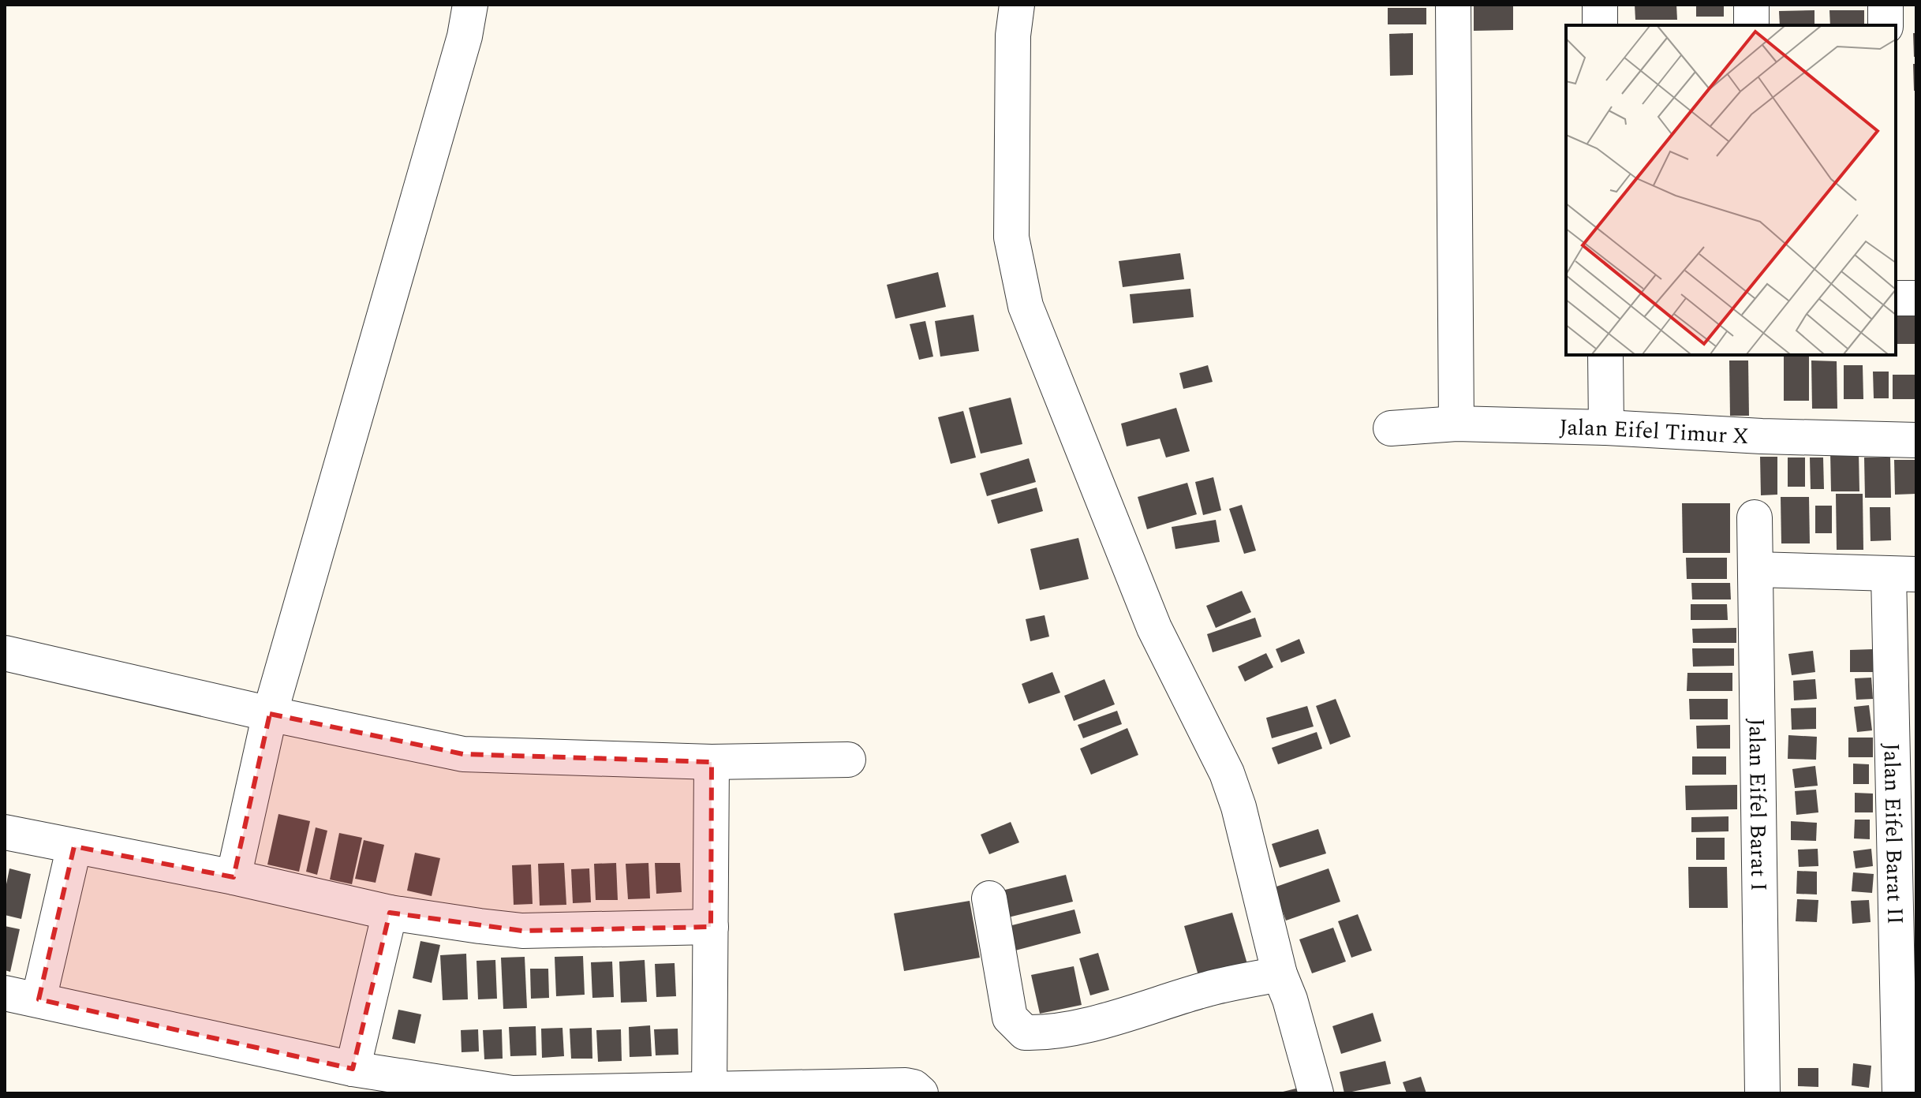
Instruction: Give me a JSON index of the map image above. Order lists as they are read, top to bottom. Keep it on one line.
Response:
{"streets":{"street":["Jalan Eifel Timur X","Jalan Eifel Barat I","Jalan Eifel Barat II"]}}
